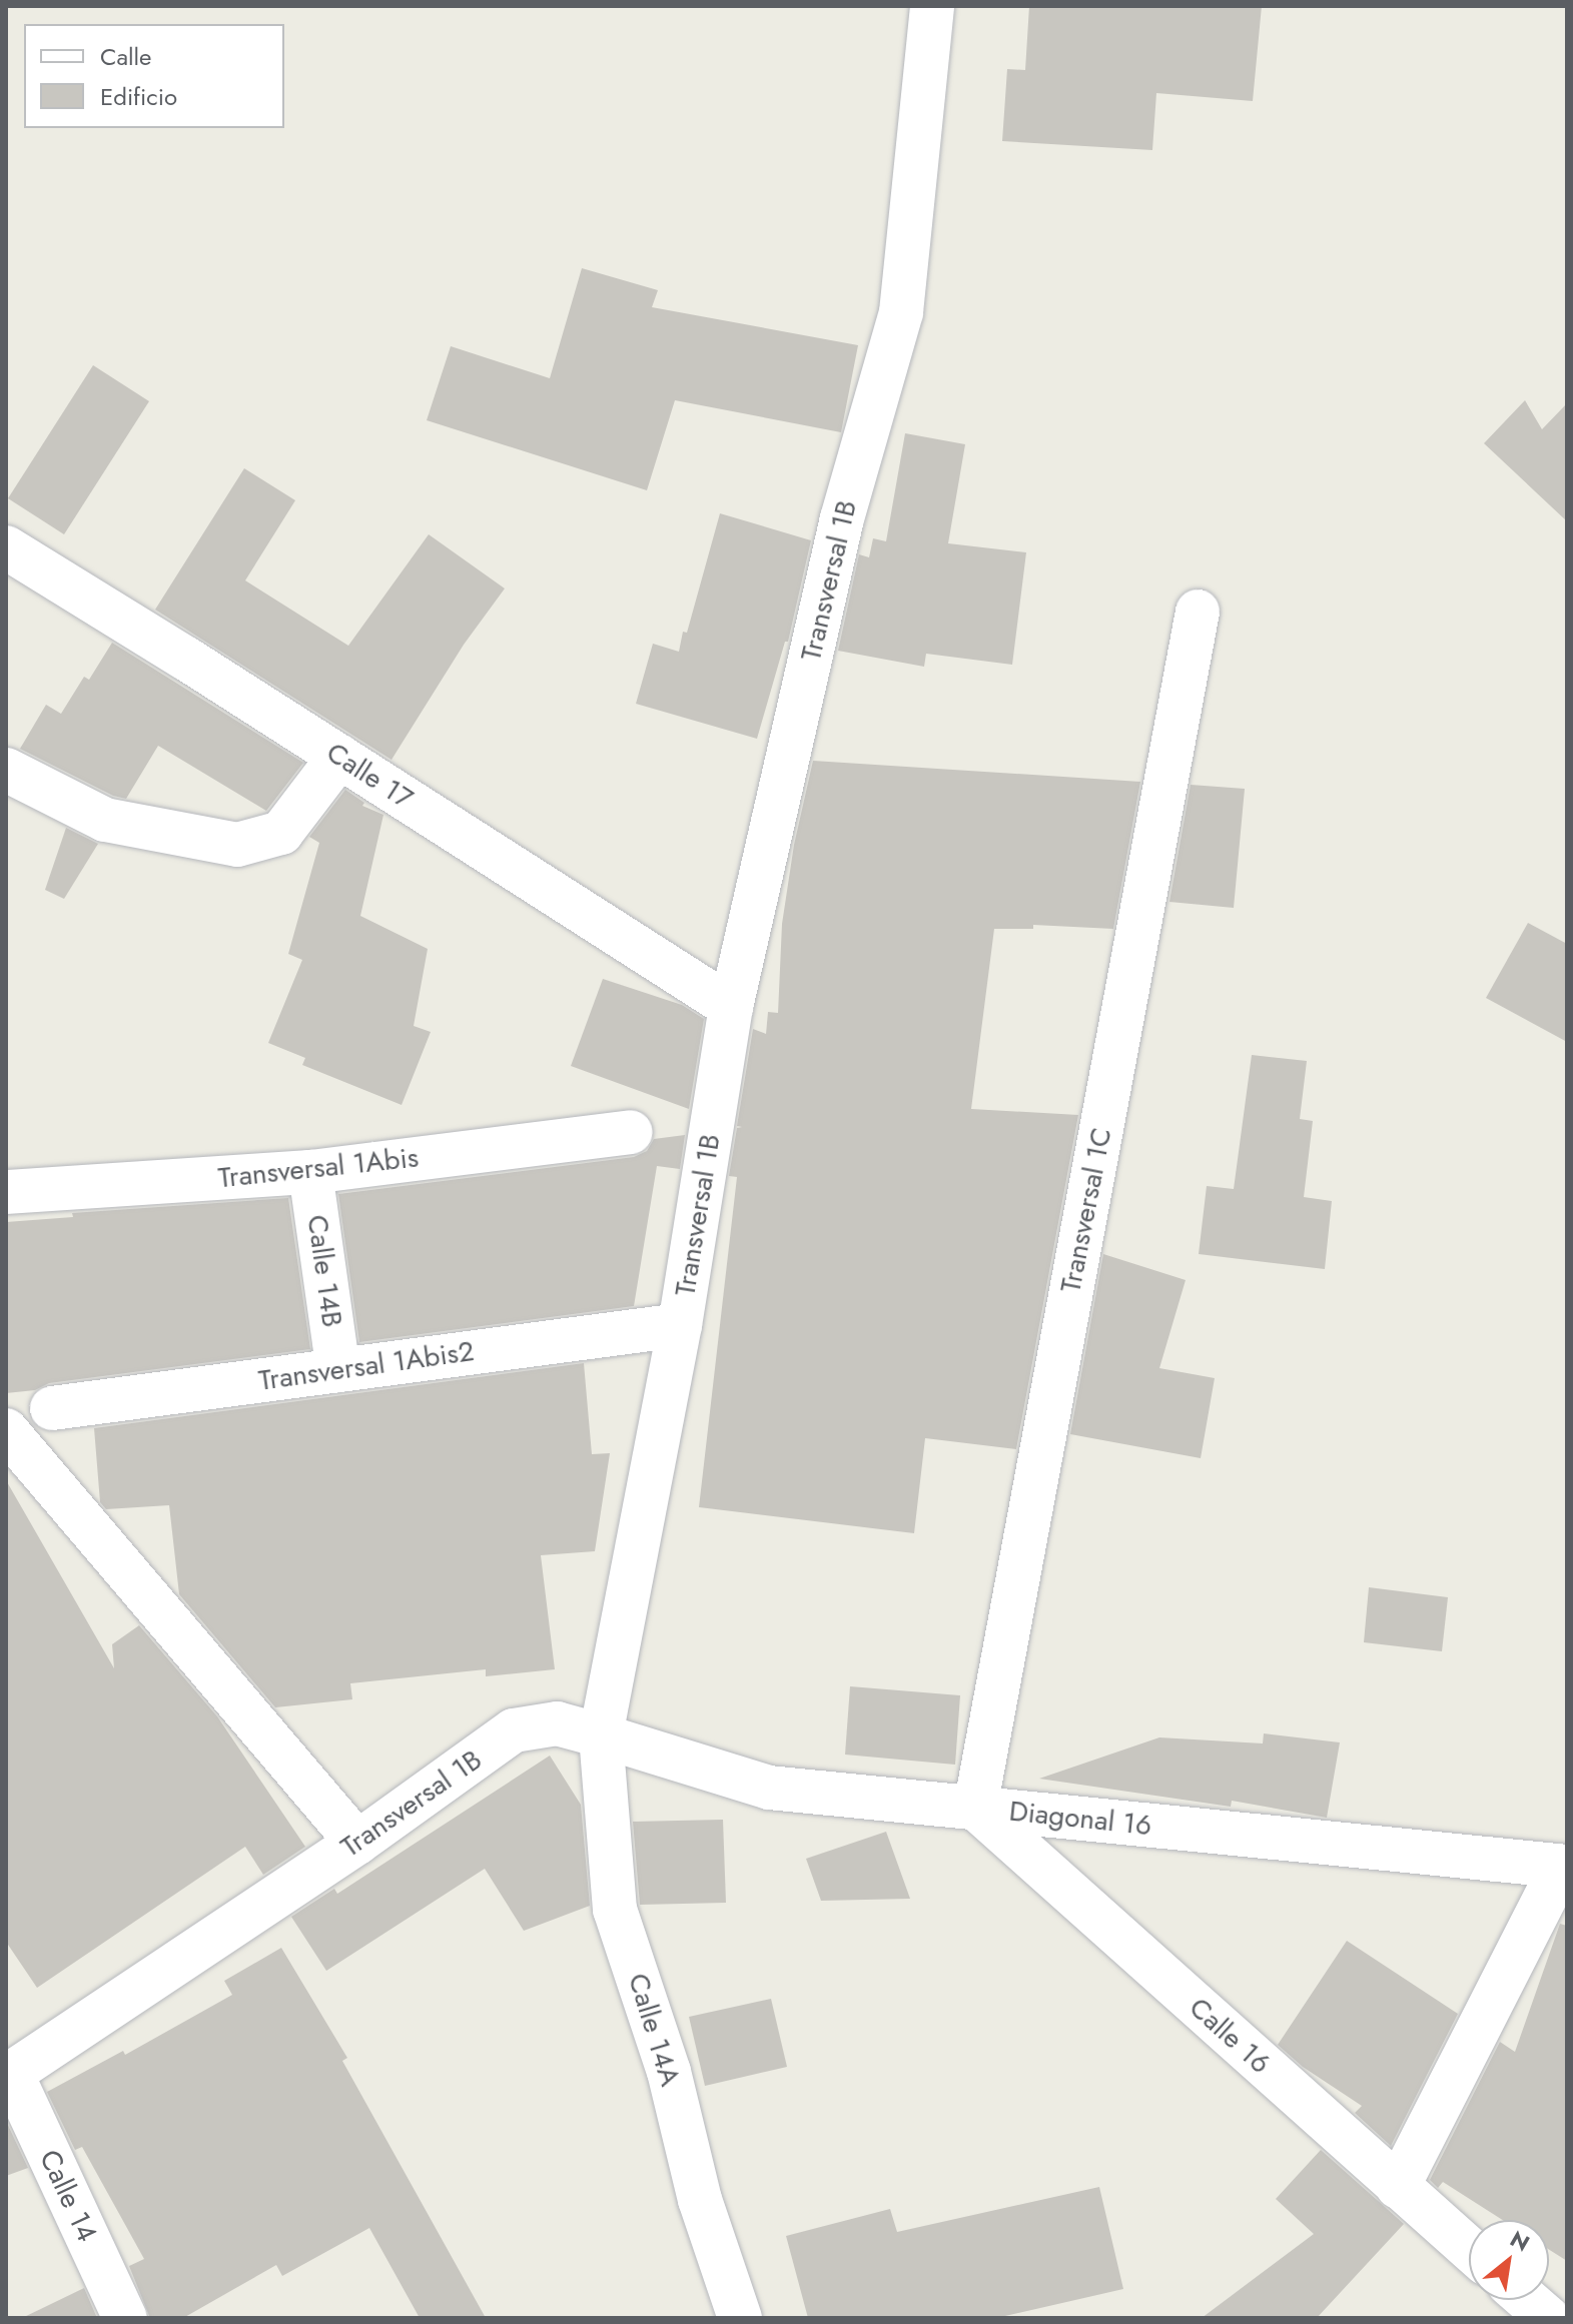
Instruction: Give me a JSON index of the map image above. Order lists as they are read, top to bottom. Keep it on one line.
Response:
{"streets":{"street":["Transversal 1B","Calle 17","Transversal 1Abis","Transversal 1C","Calle 14B","Transversal 1Abis2","Diagonal 16","Calle 14A","Calle 16","Calle 14"]},"crossings":[["Transversal 1B","Calle 17"],["Transversal 1B","Transversal 1Abis2"],["Transversal 1B","Diagonal 16"],["Transversal 1B","Calle 14A"],["Transversal 1B","Calle 14"],["Transversal 1Abis","Calle 14B"],["Transversal 1C","Diagonal 16"],["Transversal 1C","Calle 16"],["Calle 14B","Transversal 1Abis2"],["Diagonal 16","Calle 14A"],["Diagonal 16","Calle 16"]],"legend":["Calle","Edificio"],"north":"top right"}
